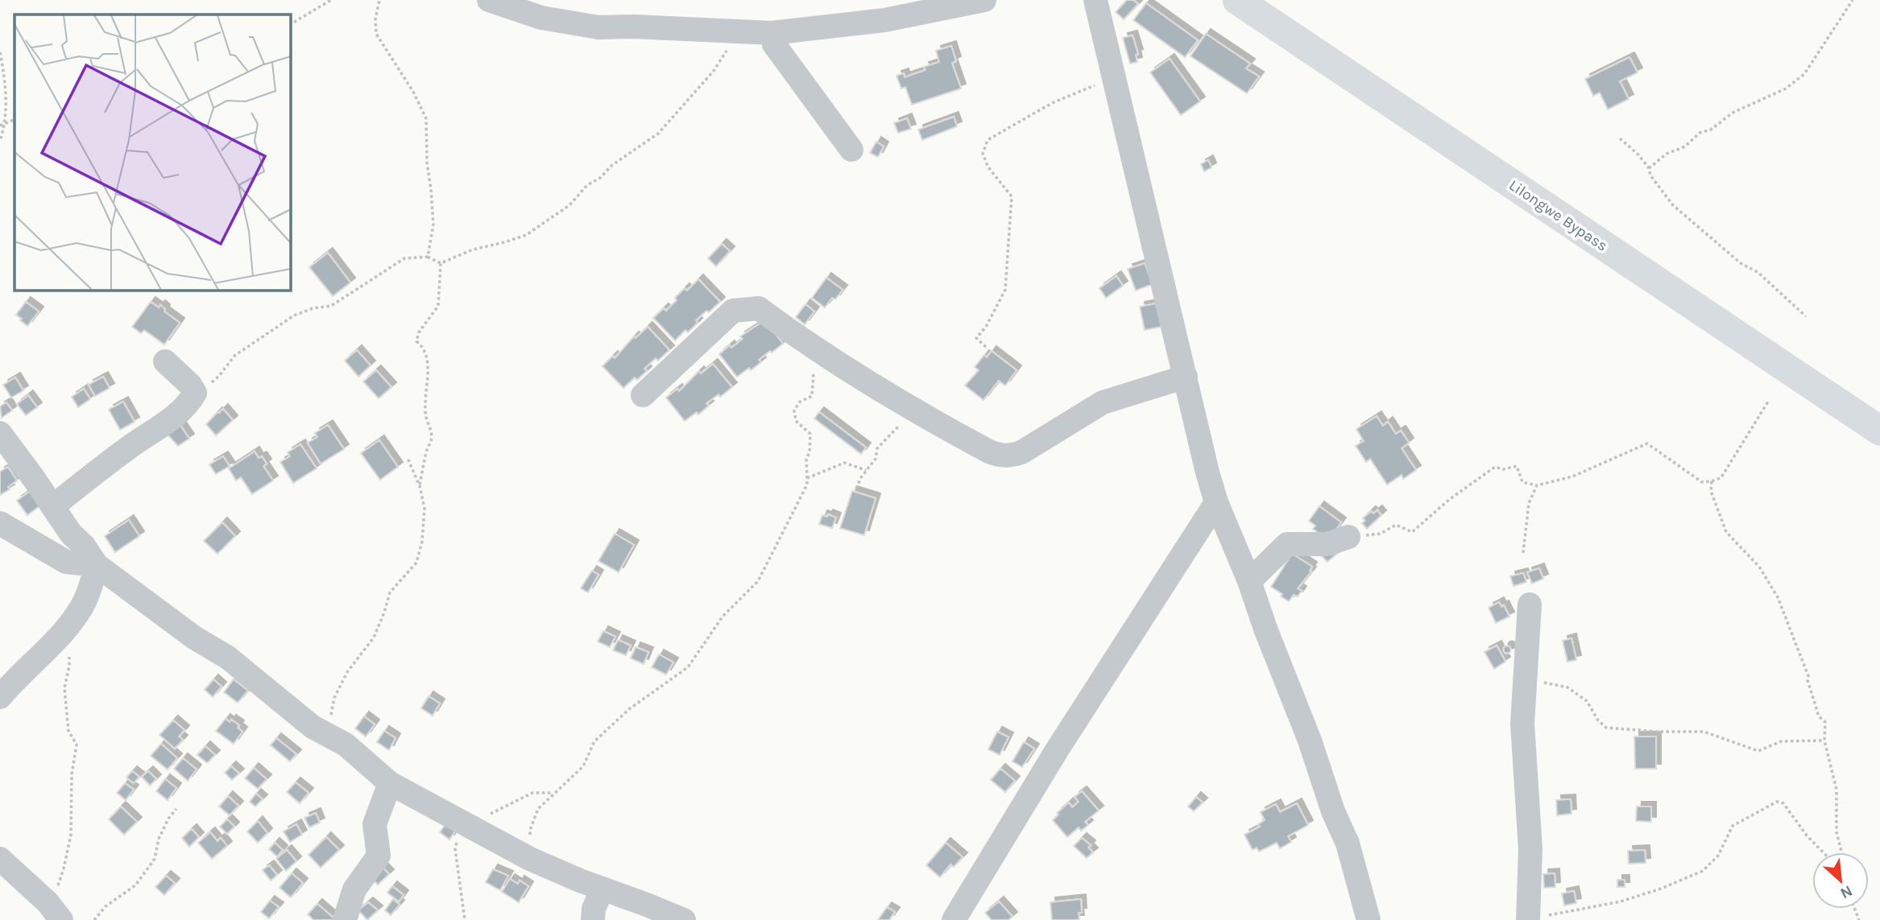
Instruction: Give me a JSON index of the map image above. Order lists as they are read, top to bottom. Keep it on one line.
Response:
{"streets":{"main road":["Lilongwe Bypass"]},"north":"bottom right"}
